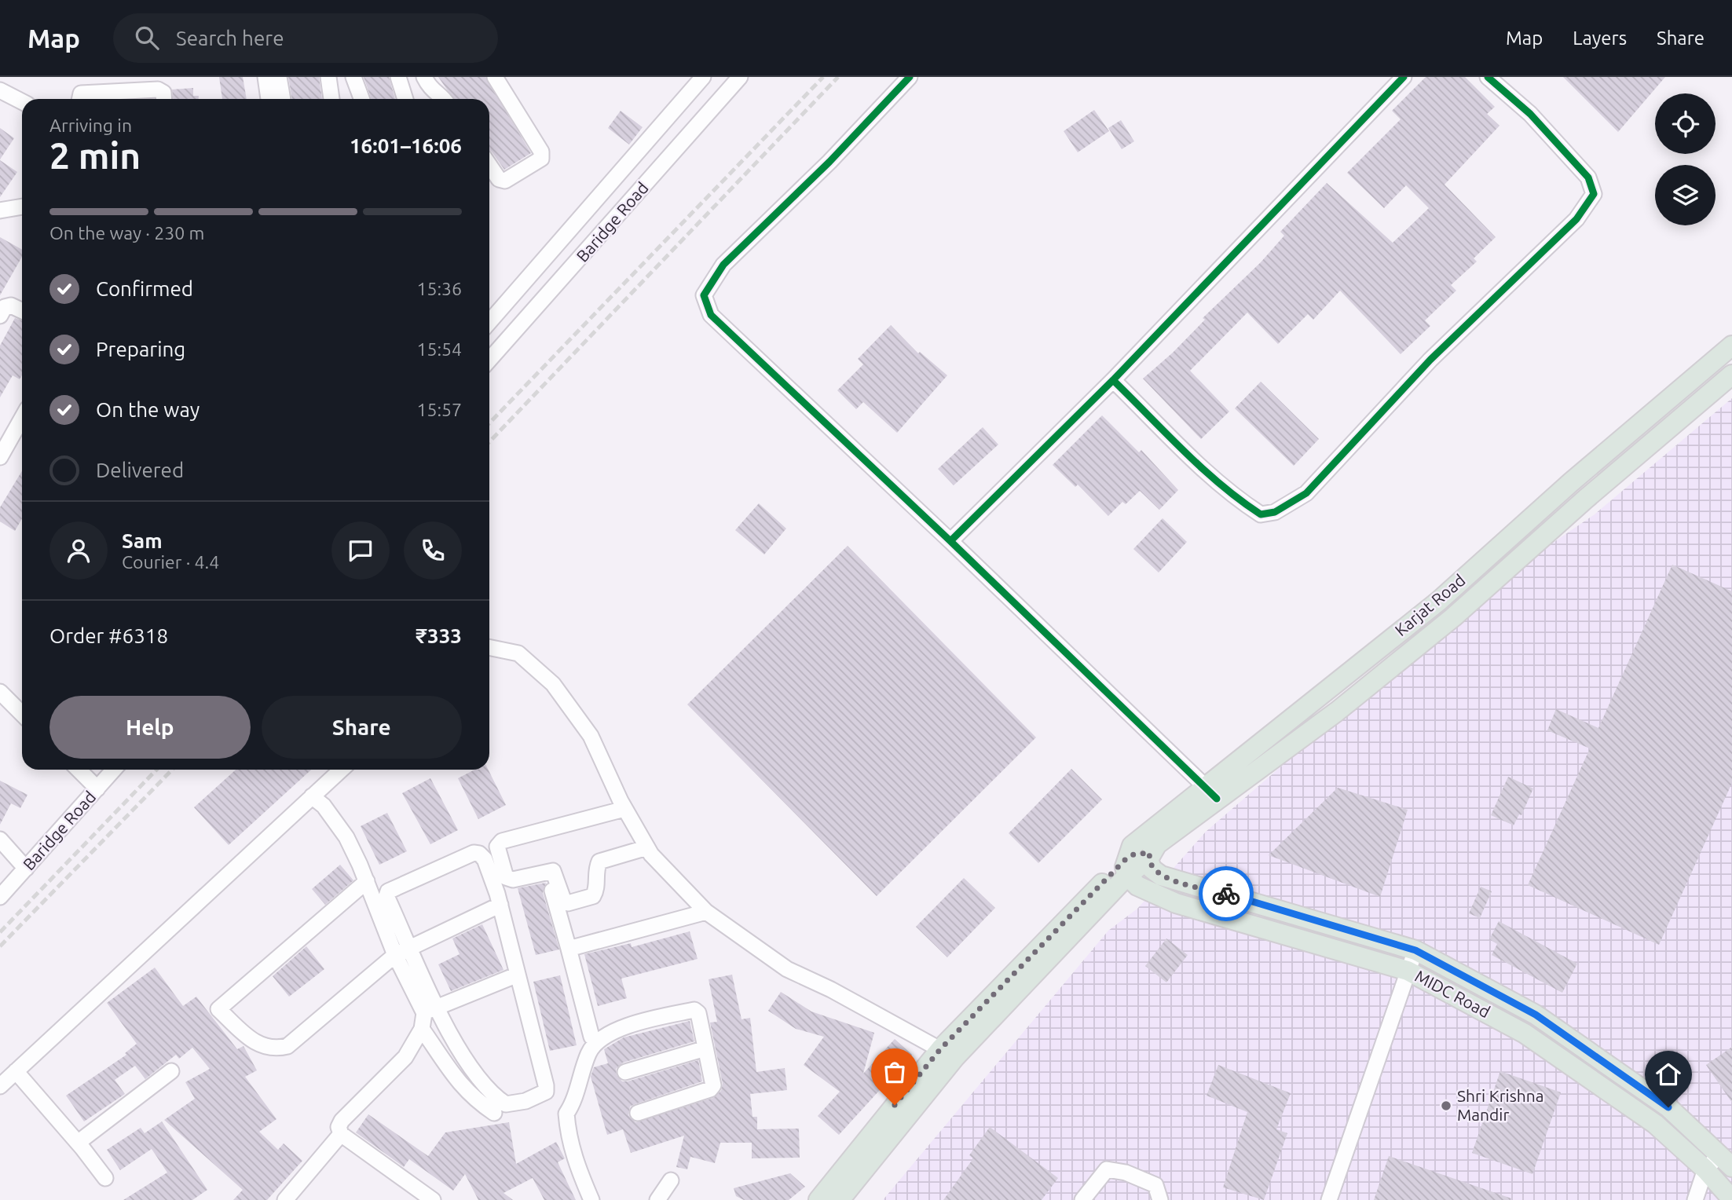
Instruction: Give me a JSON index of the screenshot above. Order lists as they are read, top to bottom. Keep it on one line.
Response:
{"streets":{"main road":["Karjat Road","MIDC Road"],"street":["Baridge Road"]},"crossings":[["Karjat Road","MIDC Road"]],"places":["Shri Krishna Mandir"],"page":{"header":"Map","search":"Search here","nav":["Map","Layers","Share"],"heading":["2 min","Arriving in","16:01–16:06"],"panel":["Sam","Courier · 4.4","Order #6318","₹333"],"bar":"On the way · 230 m","list":[["Confirmed","15:36"],["Preparing","15:54"],["On the way","15:57"],"Delivered"],"buttons":["Help","Share"]}}
